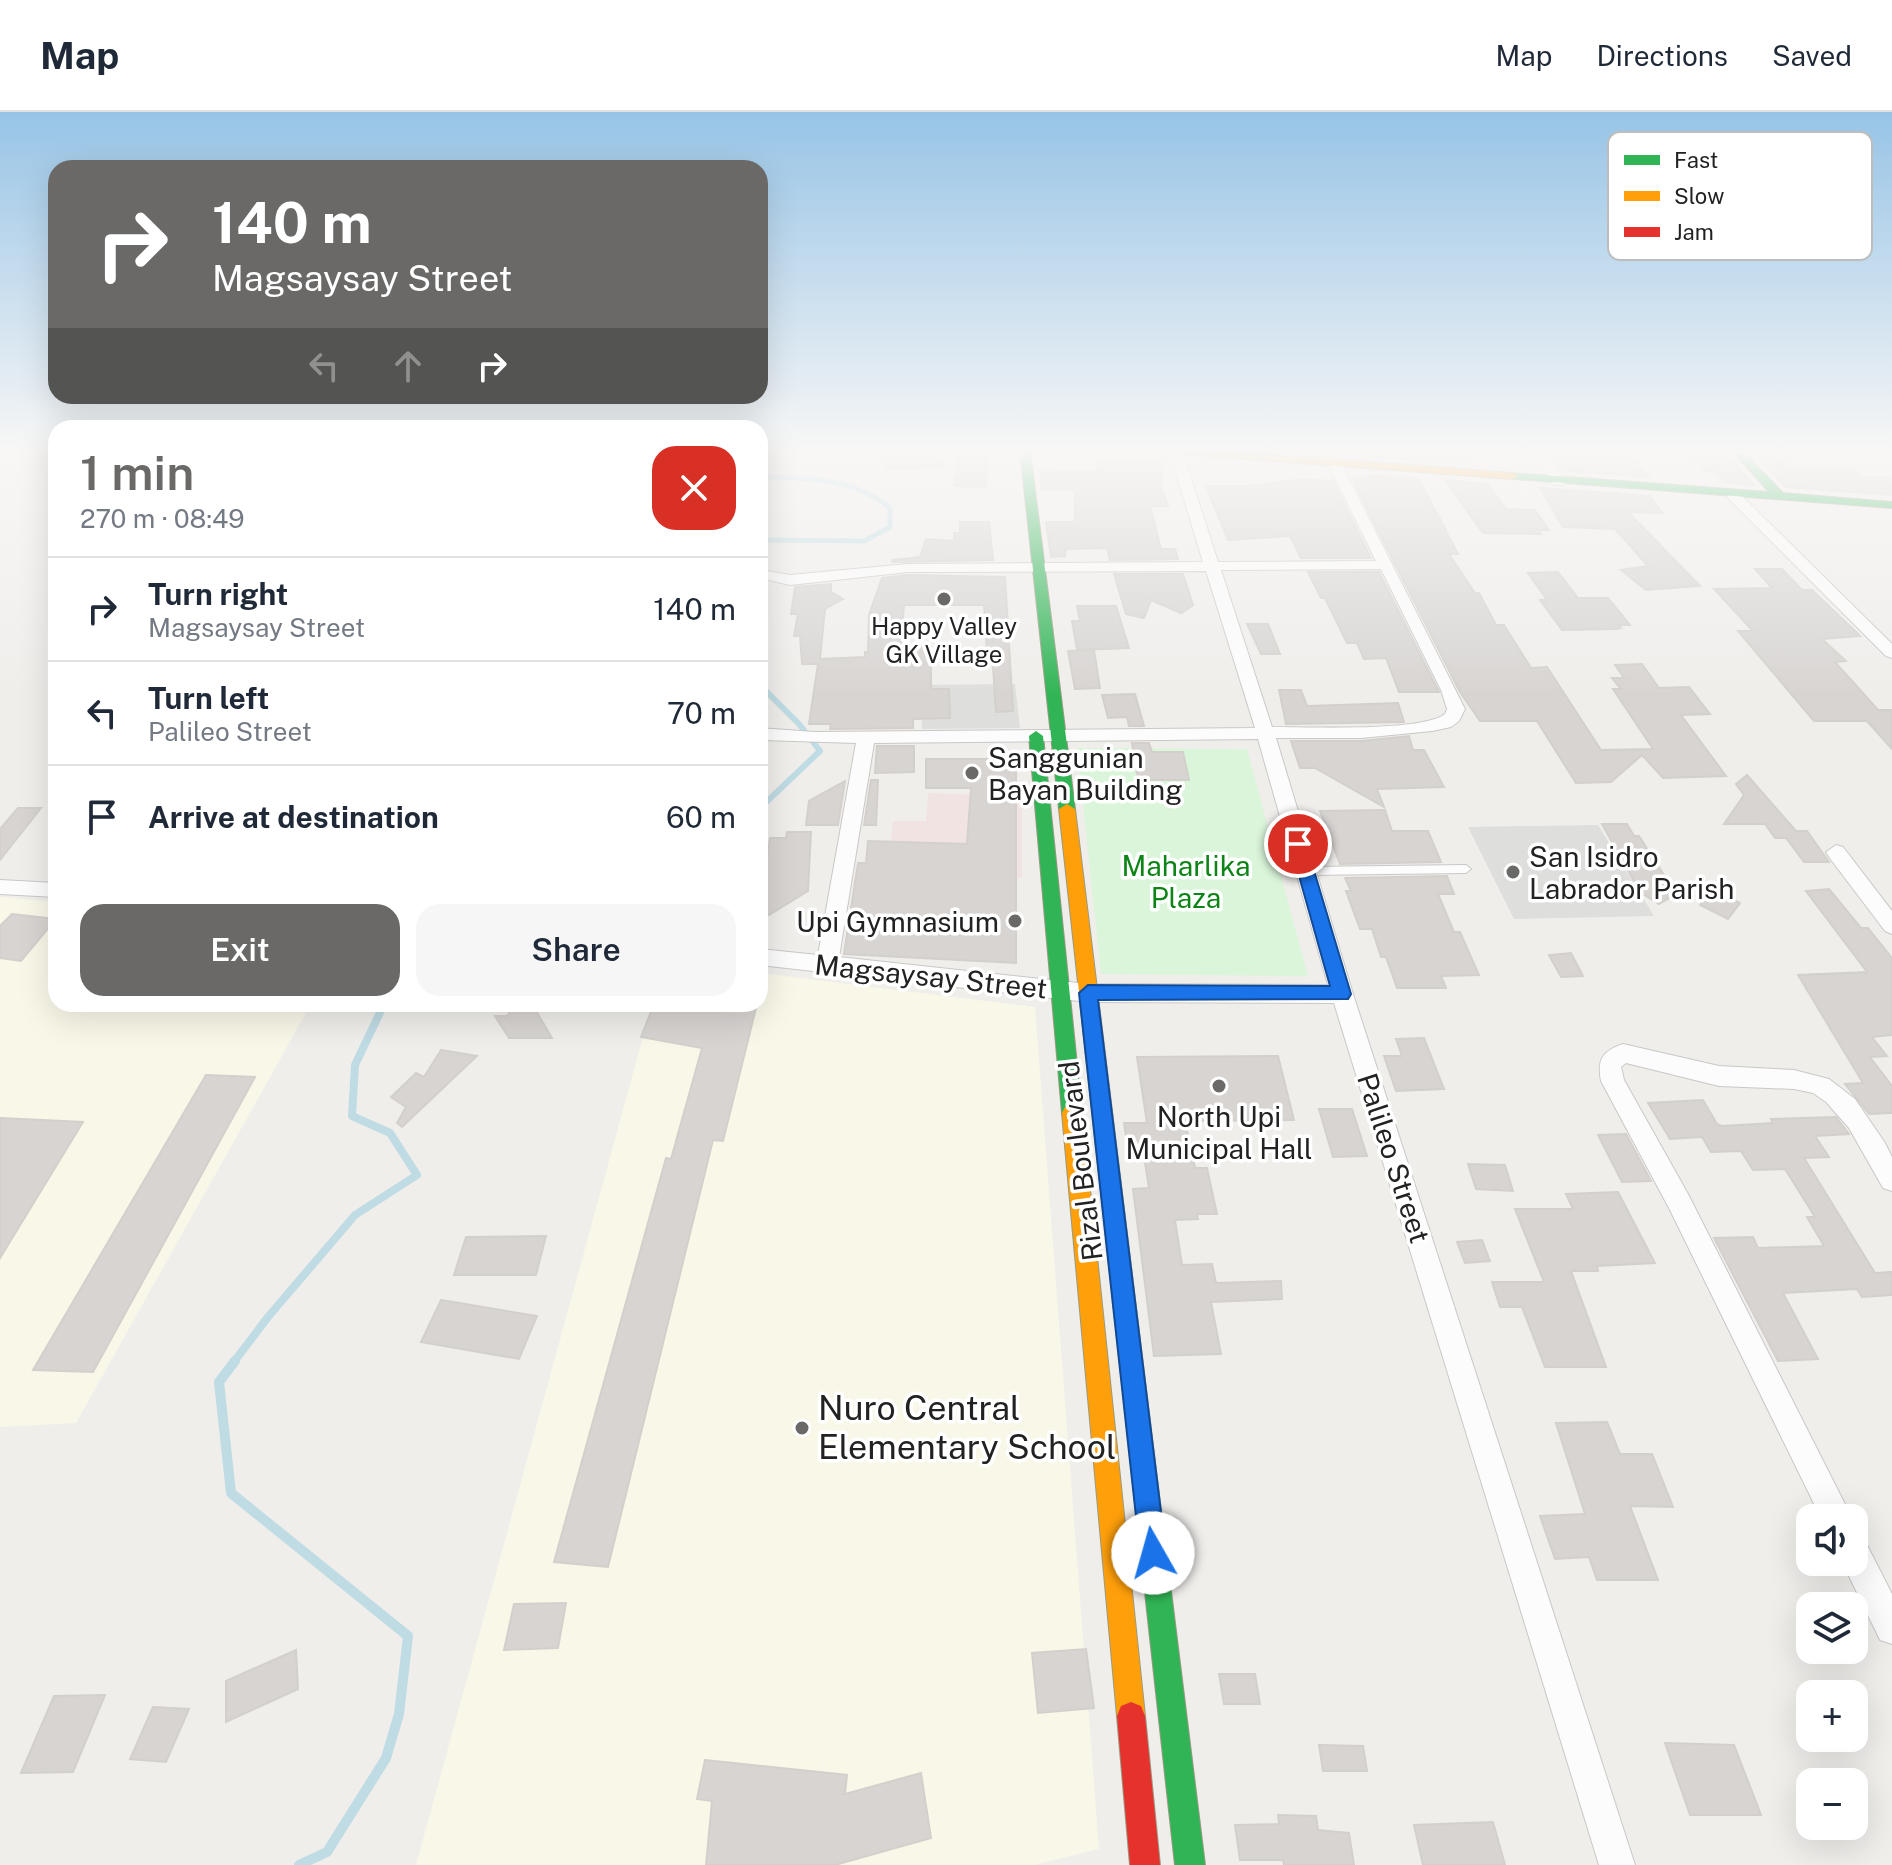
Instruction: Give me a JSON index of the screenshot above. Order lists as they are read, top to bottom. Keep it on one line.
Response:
{"streets":{"main road":["Rizal Boulevard"],"street":["Magsaysay Street","Palileo Street"]},"crossings":[["Magsaysay Street","Palileo Street"],["Magsaysay Street","Rizal Boulevard"]],"parks":["Maharlika Plaza"],"places":["Happy Valley GK Village","Sanggunian Bayan Building","San Isidro Labrador Parish","Upi Gymnasium","North Upi Municipal Hall","Nuro Central Elementary School"],"legend":["Fast","Slow","Jam"],"page":{"header":"Map","nav":["Map","Directions","Saved"],"turn":["140 m","Magsaysay Street"],"heading":["1 min","270 m · 08:49"],"list":[{"name":"Turn right","note":"Magsaysay Street","value":"140 m"},{"name":"Turn left","note":"Palileo Street","value":"70 m"},{"name":"Arrive at destination","value":"60 m"}],"buttons":["Exit","Share"],"map_buttons":["+","−"]}}
